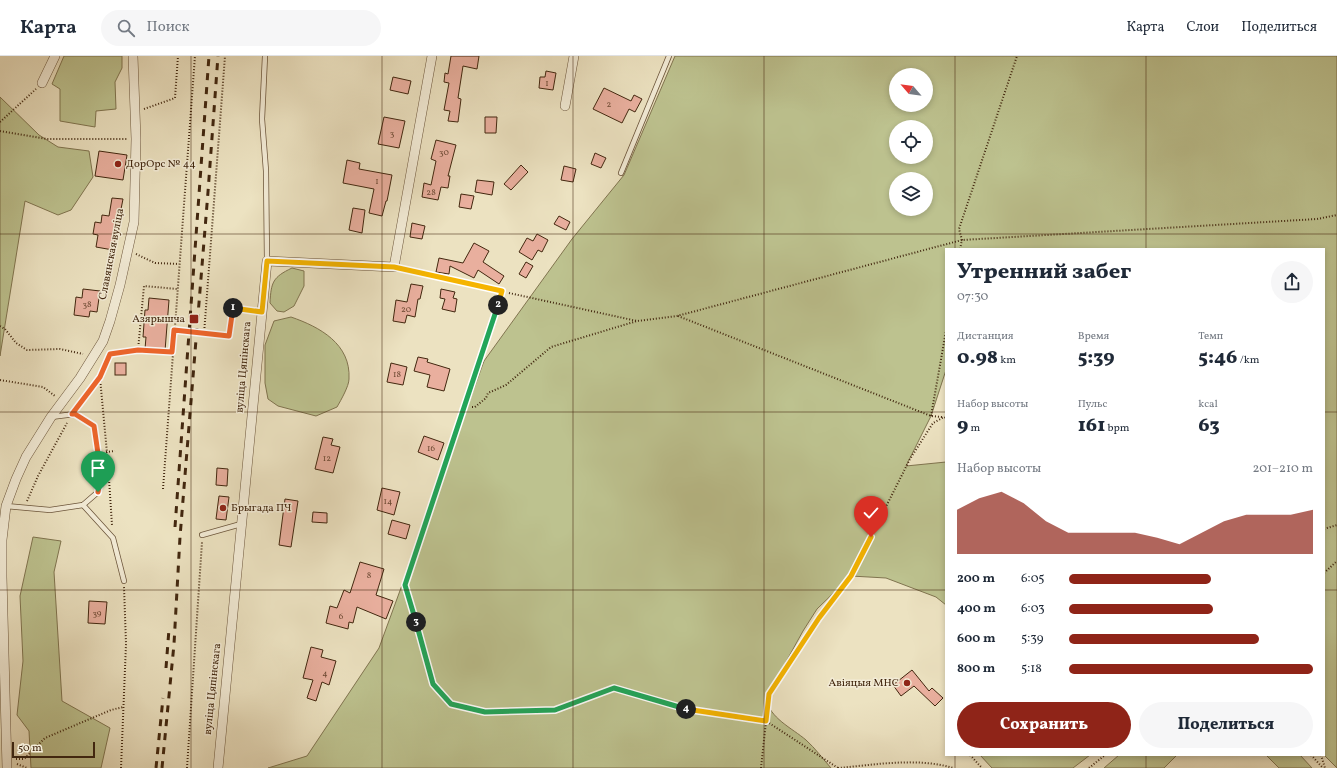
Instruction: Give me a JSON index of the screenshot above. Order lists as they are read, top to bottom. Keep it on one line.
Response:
{"streets":{"street":["Славянская вуліца","вуліца Цяпінскага"]},"places":{"other":["ДорОрс № 44","Брыгада ПЧ","Авіяцыя МНС"],"transit":["Азярышча"]},"house_numbers":["1","2","3","30","1","28","38","20","18","16","12","14","8","39","6","4"],"scale_bar":"50 m","north":"top left","page":{"header":"Карта","search":"Поиск","nav":["Карта","Слои","Поделиться"],"heading":["Утренний забег","07:30"],"pins":["2","1","3","4"],"stats":[["Дистанция","0.98 km"],["Время","5:39"],["Темп","5:46 /km"],["Набор высоты","9 m"],["Пульс","161 bpm"],["kcal","63"]],"chart":["Набор высоты","201–210 m"],"list":[{"name":"200 m","note":"6:05"},{"name":"400 m","note":"6:03"},{"name":"600 m","note":"5:39"},{"name":"800 m","note":"5:18"}],"buttons":["Сохранить","Поделиться"],"scale":"50 m"}}
